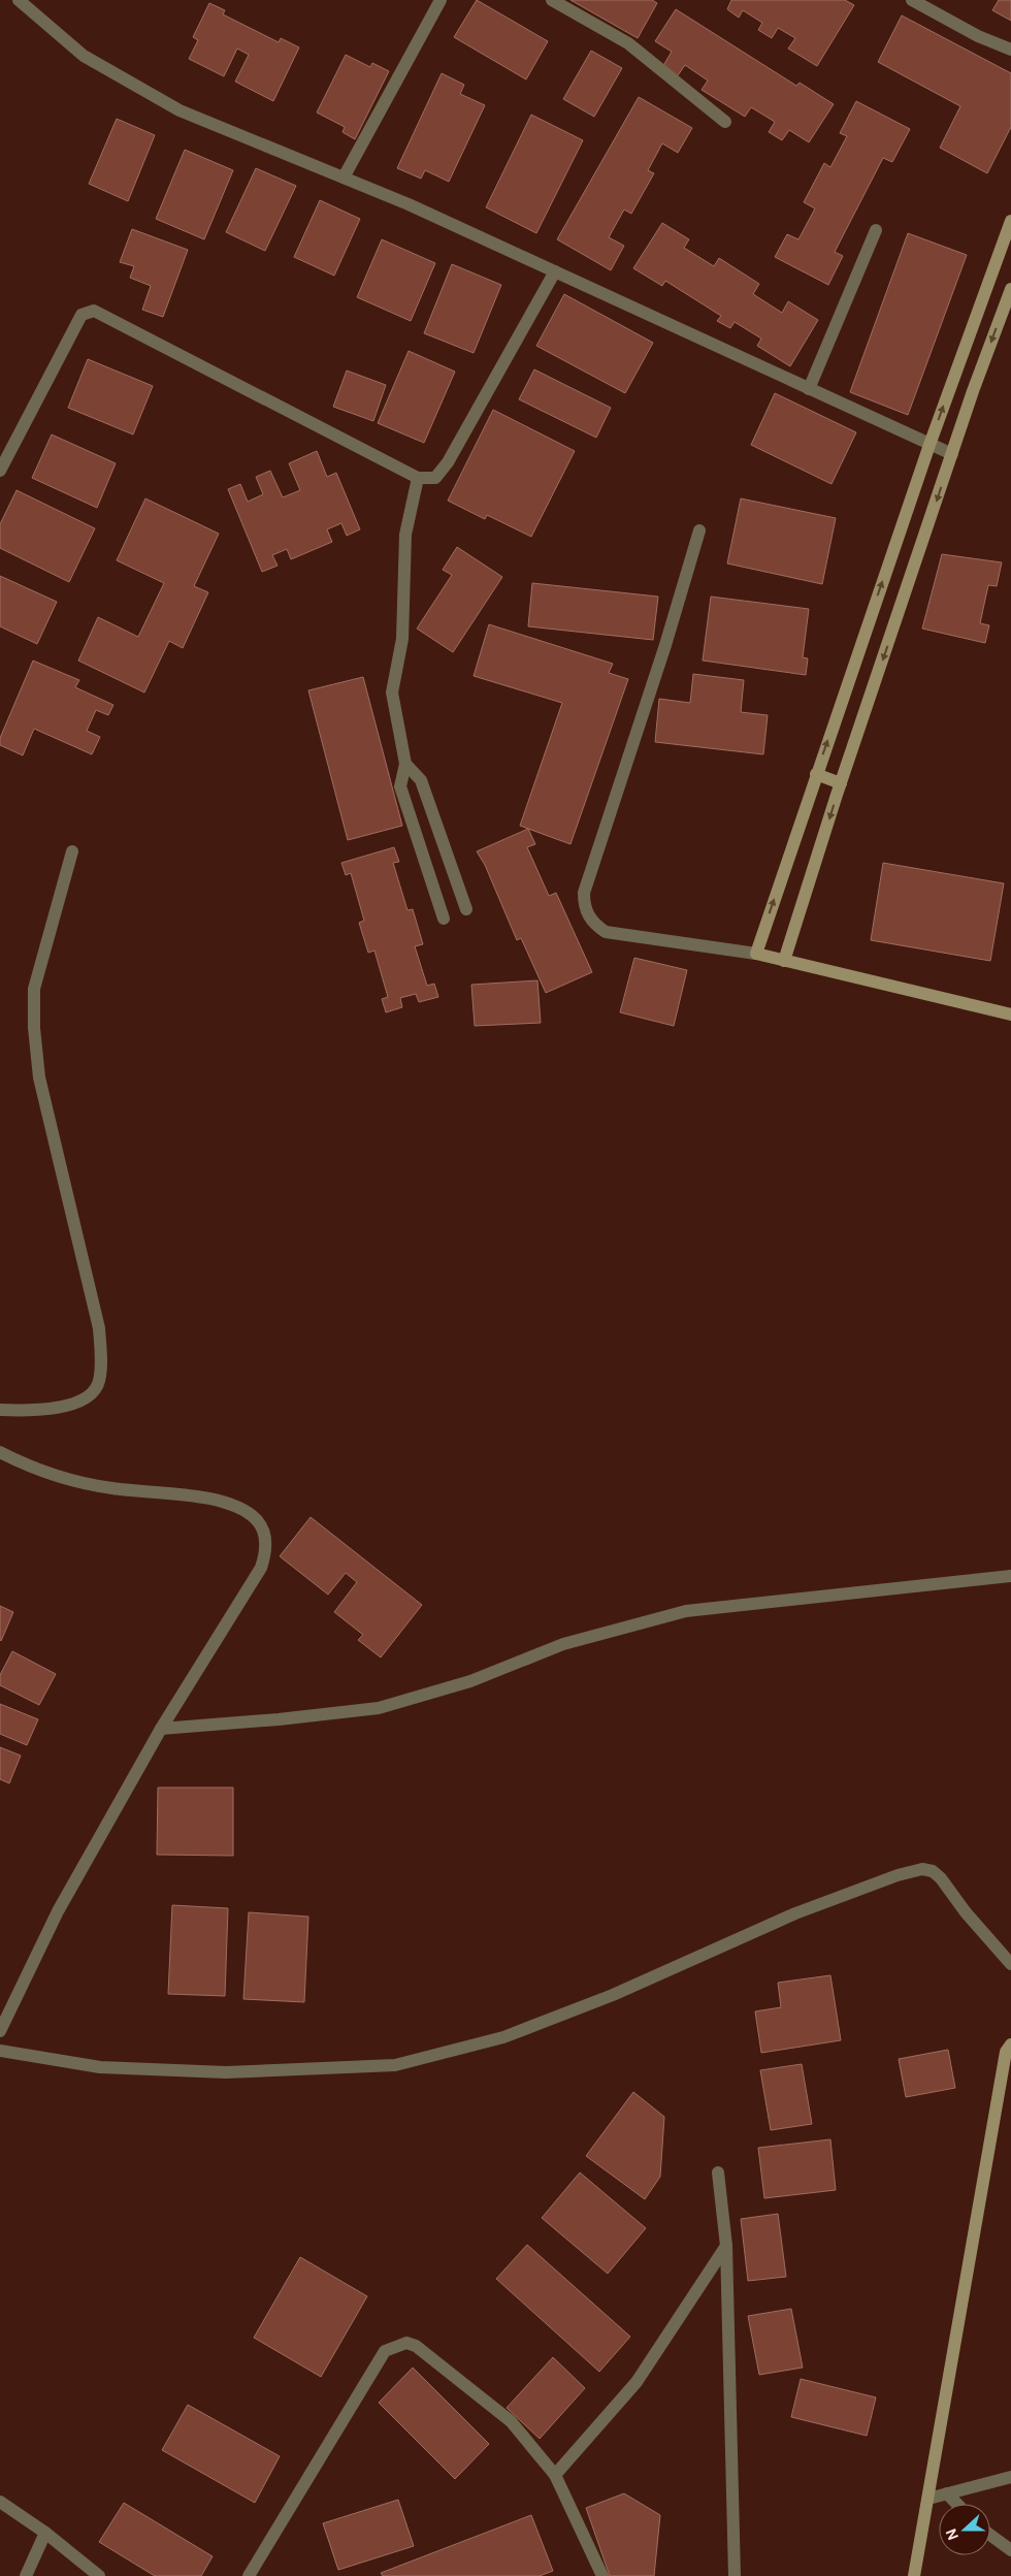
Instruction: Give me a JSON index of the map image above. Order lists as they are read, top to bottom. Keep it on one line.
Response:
{"north":"left"}
